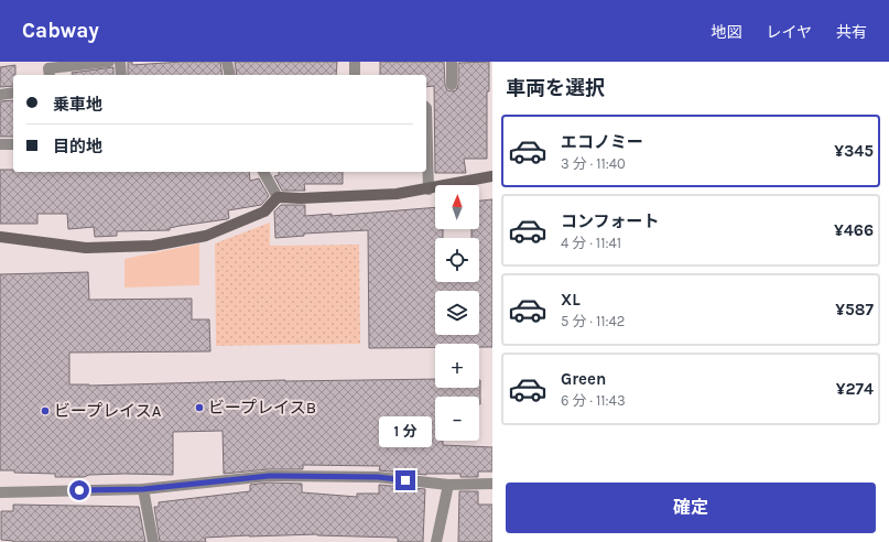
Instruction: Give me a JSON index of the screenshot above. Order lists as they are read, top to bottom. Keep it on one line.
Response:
{"places":["ビープレイスB","ビープレイスA"],"north":"top","page":{"header":"Cabway","nav":["地図","レイヤ","共有"],"heading":"車両を選択","banner":["乗車地","目的地"],"list":[{"name":"エコノミー","note":"3 分 · 11:40","value":"¥345"},{"name":"コンフォート","note":"4 分 · 11:41","value":"¥466"},{"name":"XL","note":"5 分 · 11:42","value":"¥587"},{"name":"Green","note":"6 分 · 11:43","value":"¥274"}],"map_buttons":["+","−"],"bubble":"1 分","buttons":"確定"}}
